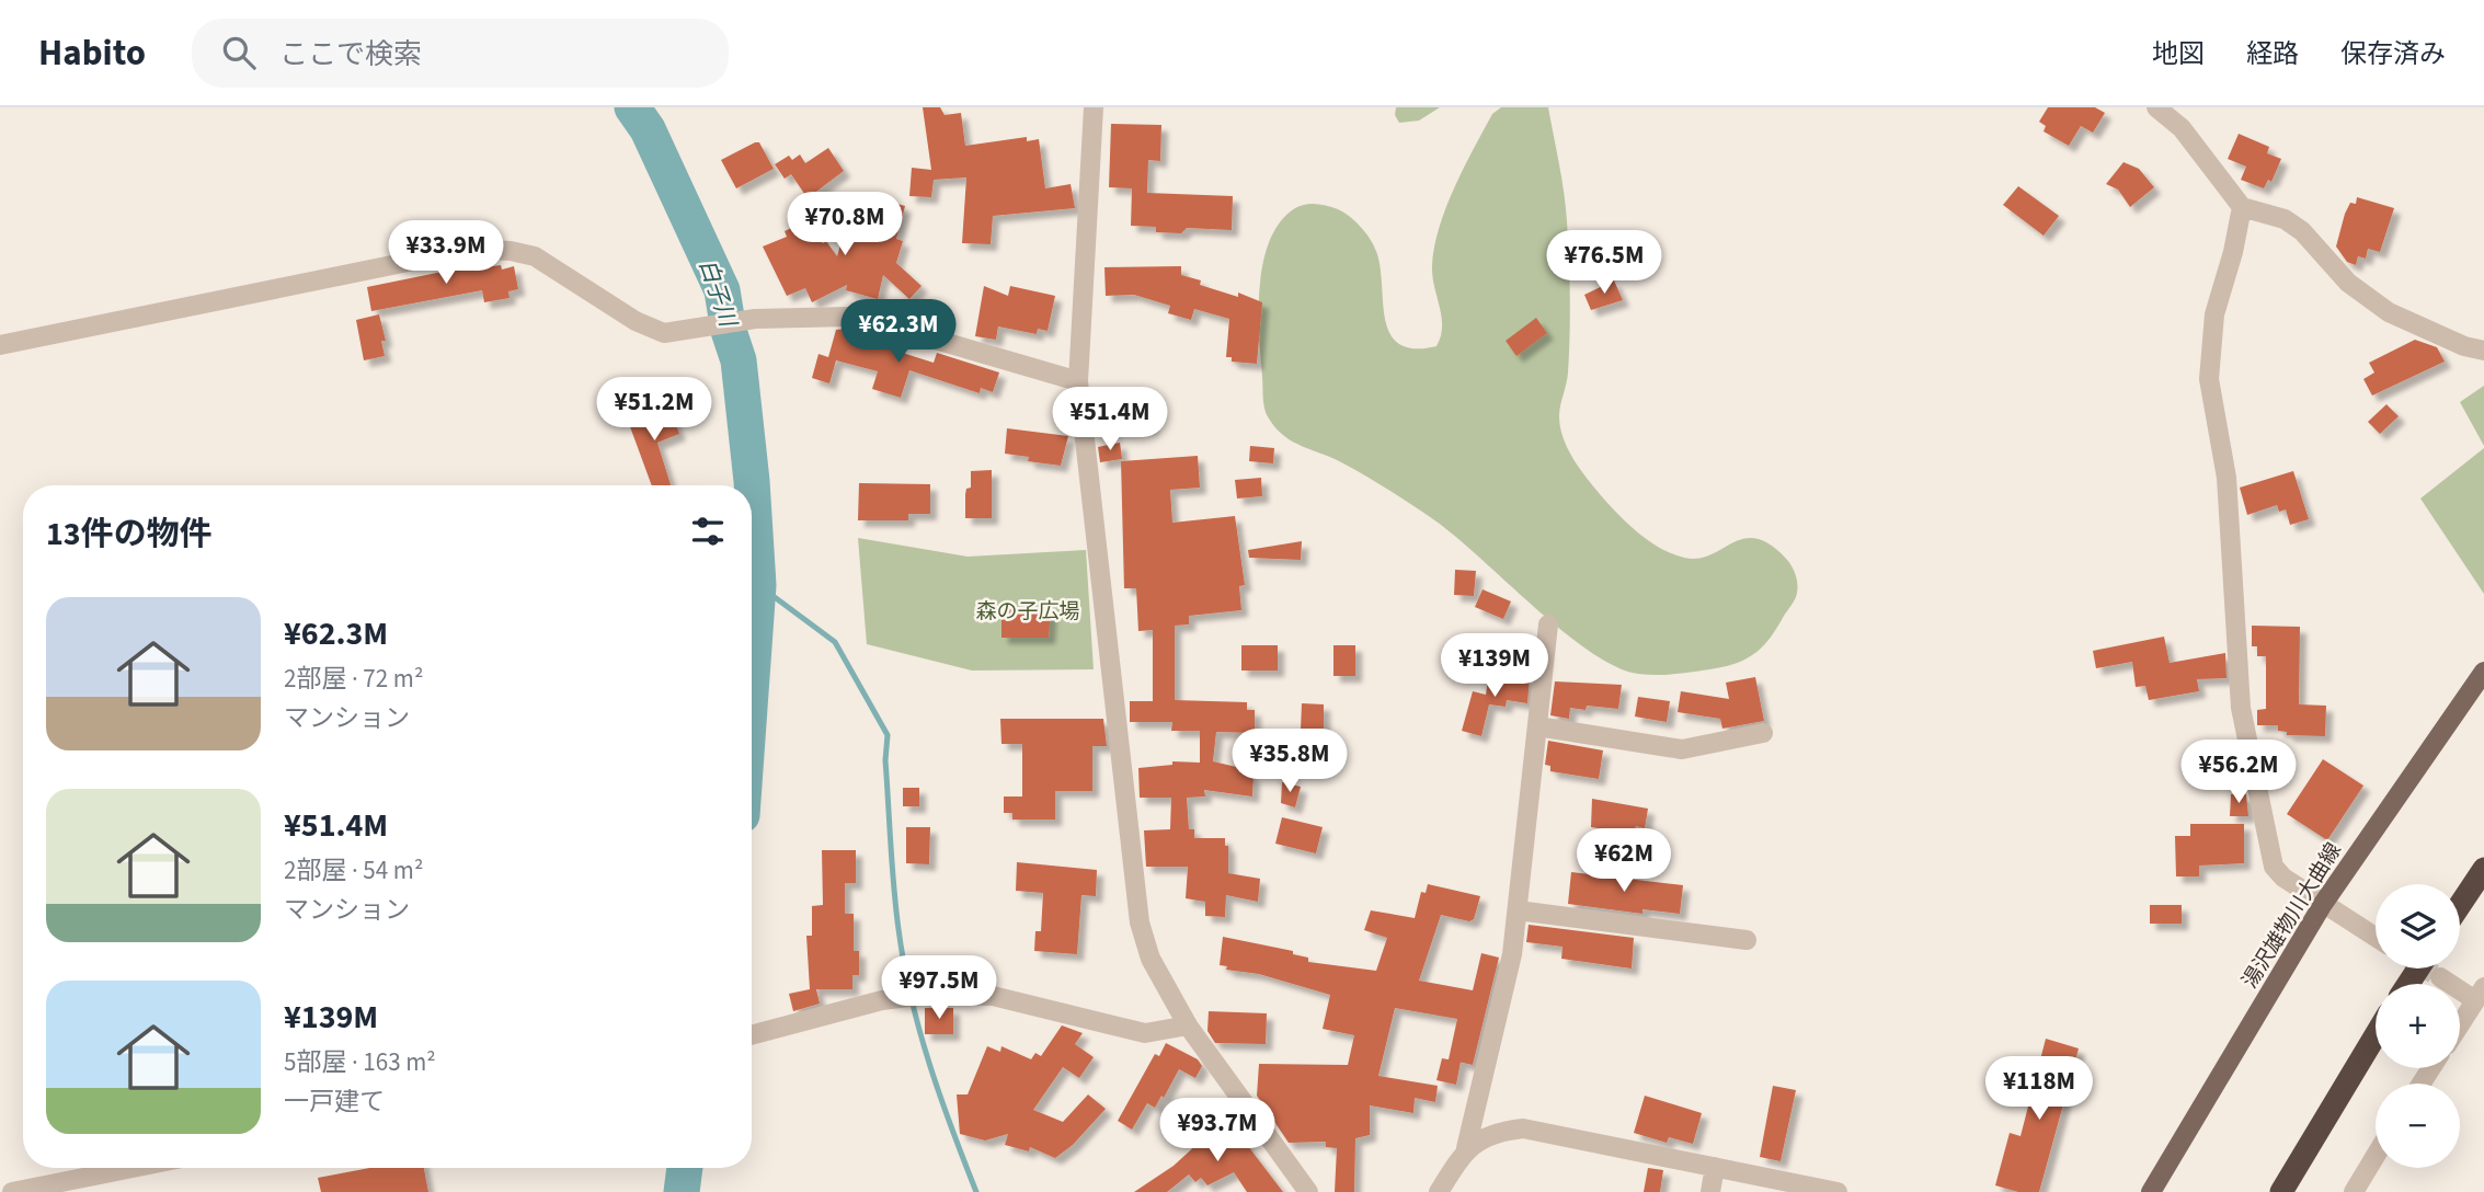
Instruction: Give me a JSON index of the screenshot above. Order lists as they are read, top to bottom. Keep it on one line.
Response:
{"streets":{"main road":["湯沢雄物川大曲線"]},"water":["白子川"],"parks":["森の子広場"],"page":{"header":"Habito","search":"ここで検索","nav":["地図","経路","保存済み"],"price":["¥70.8M","¥33.9M","¥76.5M","¥62.3M","¥51.2M","¥51.4M","¥139M","¥35.8M","¥56.2M","¥62M","¥97.5M","¥118M","¥93.7M"],"heading":"13件の物件","list":[{"name":"¥62.3M","note":"2部屋 · 72 m² · マンション"},{"name":"¥51.4M","note":"2部屋 · 54 m² · マンション"},{"name":"¥139M","note":"5部屋 · 163 m² · 一戸建て"}],"map_buttons":["+","−"]}}
